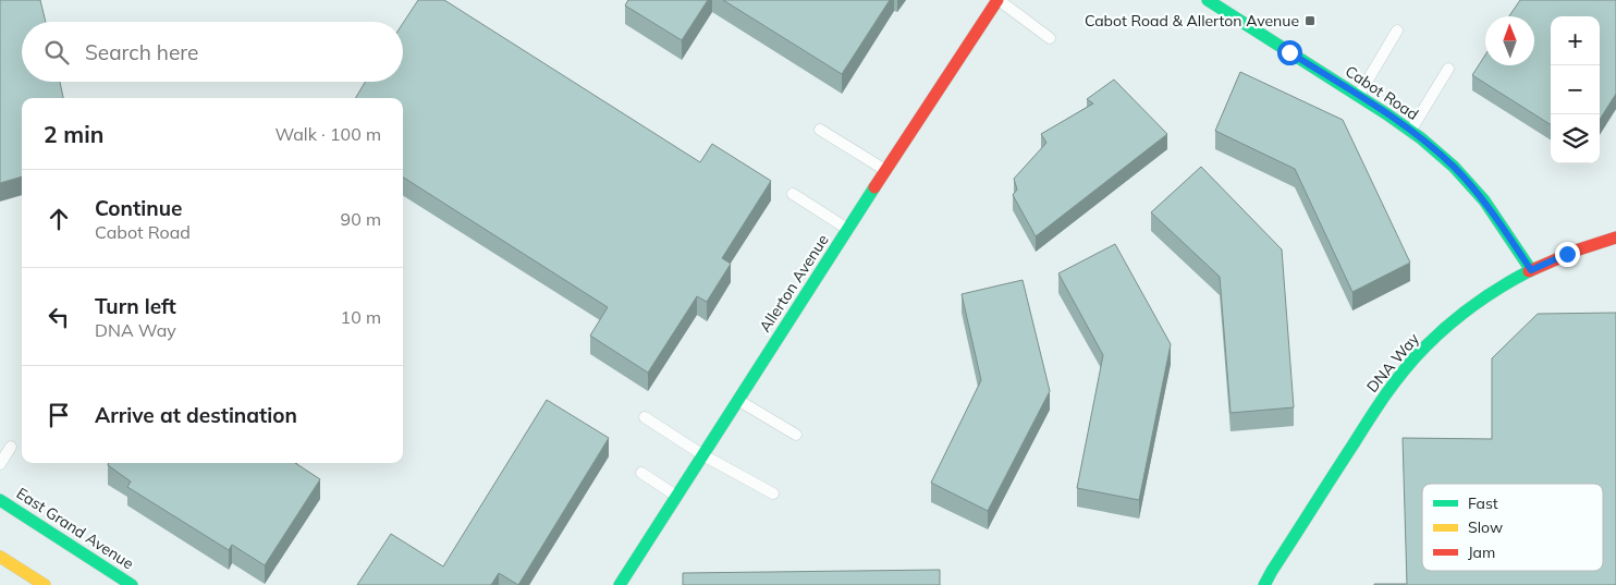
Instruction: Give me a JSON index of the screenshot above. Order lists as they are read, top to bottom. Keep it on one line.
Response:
{"streets":{"street":["Cabot Road","Allerton Avenue","DNA Way","East Grand Avenue"]},"crossings":[["Cabot Road","DNA Way"]],"places":{"transit":["Cabot Road & Allerton Avenue"]},"legend":["Fast","Slow","Jam"],"north":"top","page":{"map_buttons":["+","−"],"search":"Search here","heading":["2 min","Walk · 100 m"],"list":[["Continue","Cabot Road","90 m"],["Turn left","DNA Way","10 m"],"Arrive at destination"]}}
